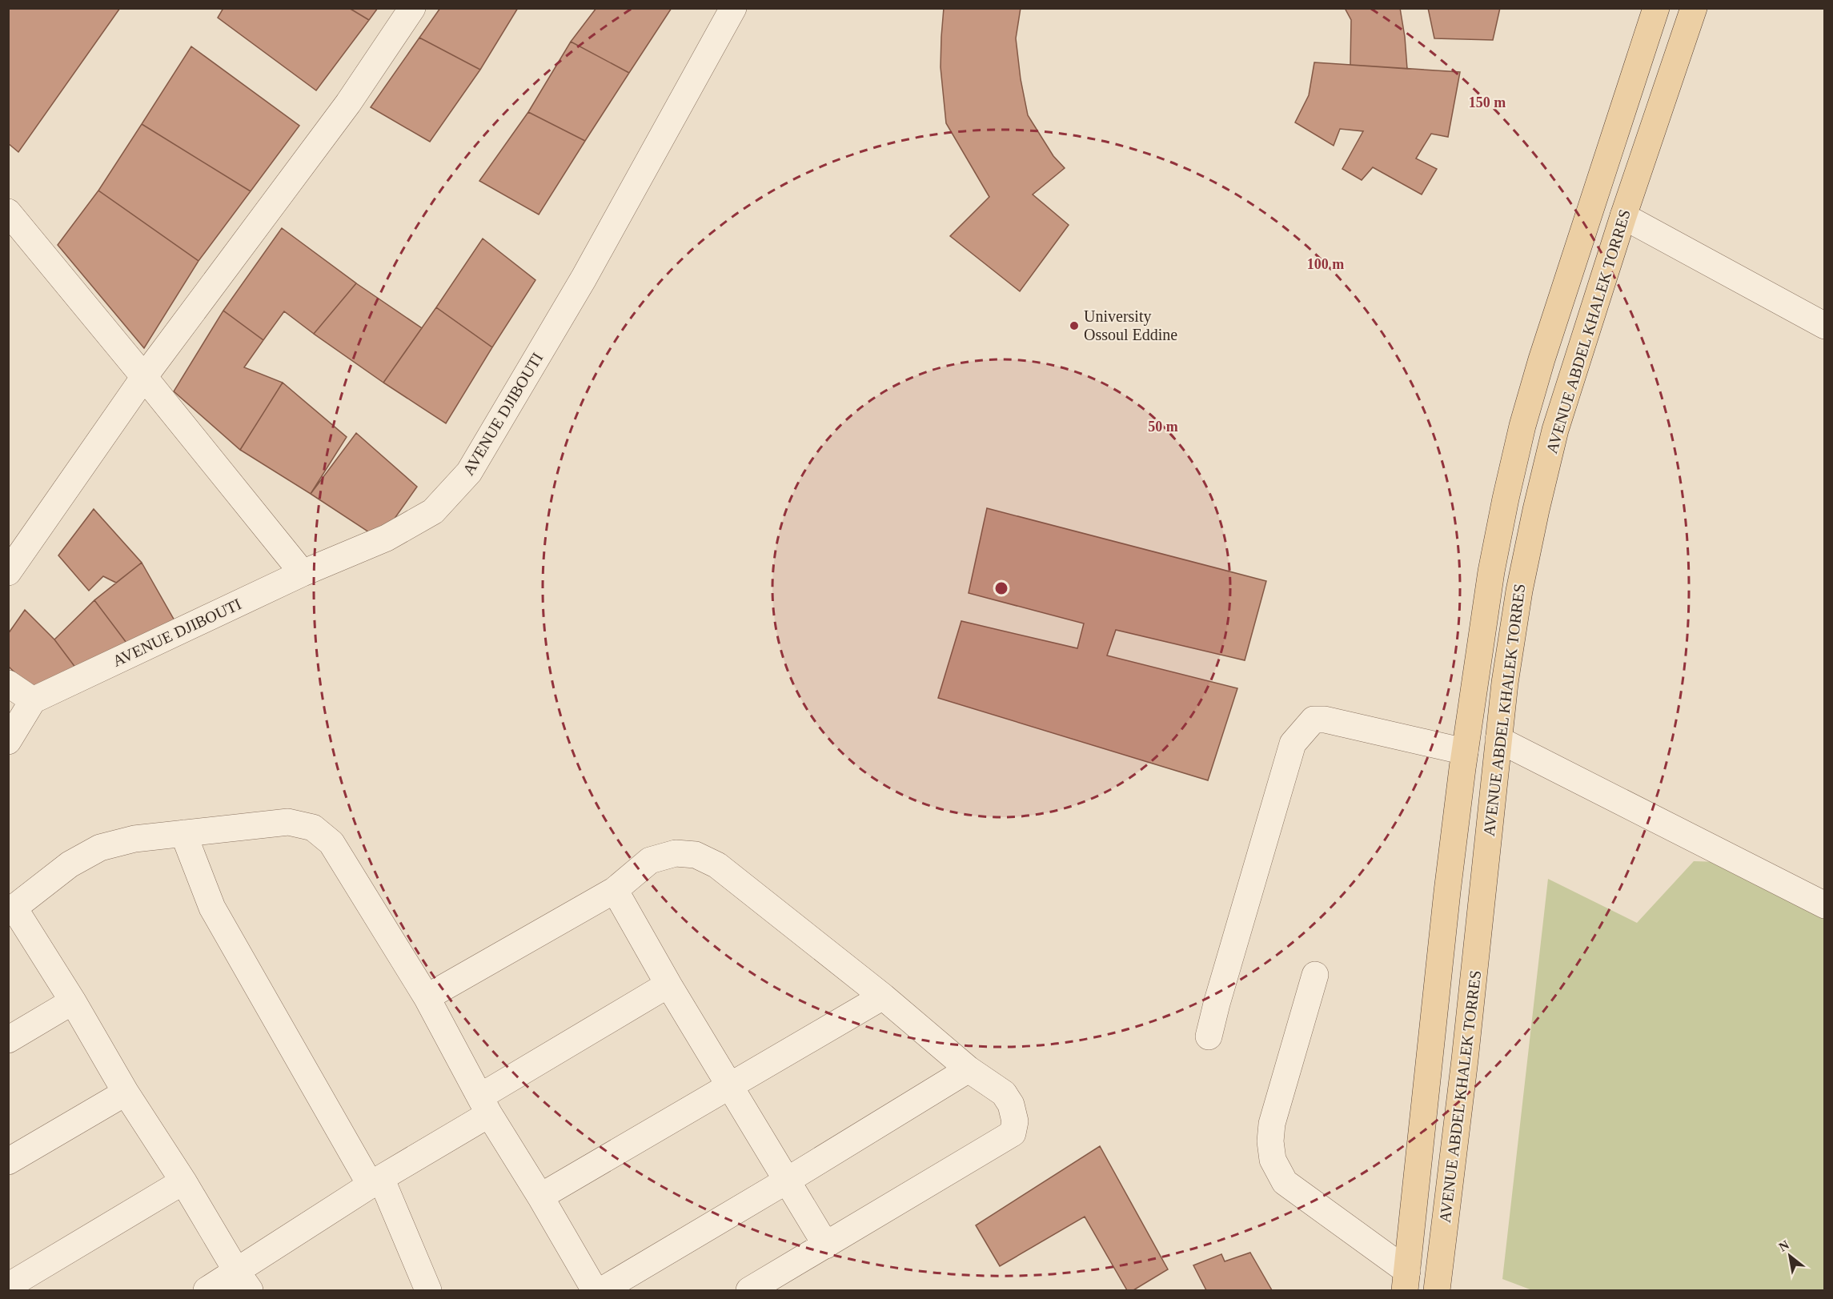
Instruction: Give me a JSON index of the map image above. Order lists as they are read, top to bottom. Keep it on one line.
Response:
{"streets":{"main road":["AVENUE ABDEL KHALEK TORRES"],"street":["AVENUE DJIBOUTI"]},"places":["University Ossoul Eddine"],"north":"top left","rings":["150 m","100 m","50 m"]}
